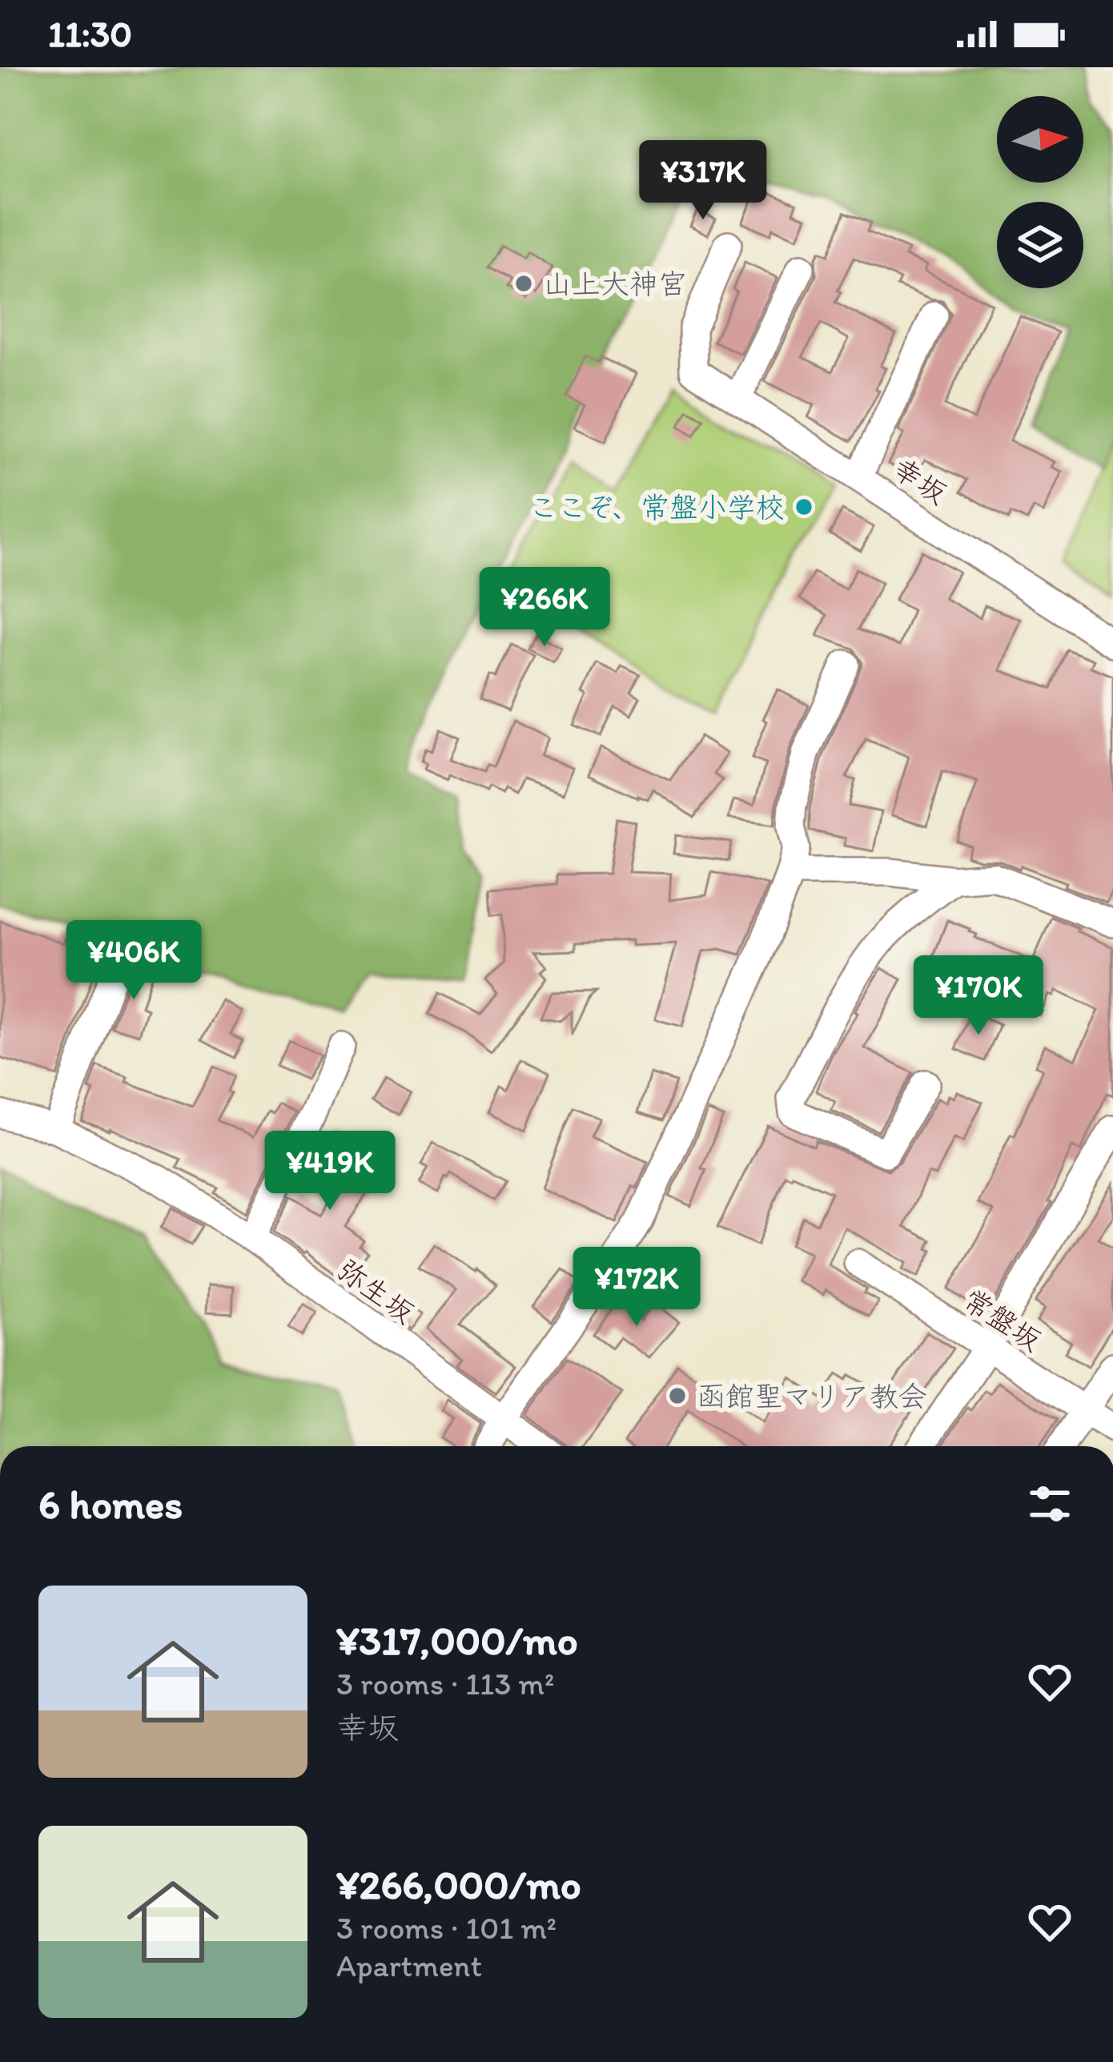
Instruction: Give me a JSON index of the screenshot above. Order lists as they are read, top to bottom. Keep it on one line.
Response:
{"streets":{"street":["幸坂","弥生坂","常盤坂"]},"places":["山上大神宮","ここぞ、常盤小学校","函館聖マリア教会"],"north":"right","page":{"status":"11:30","price":["¥317K","¥266K","¥406K","¥170K","¥419K","¥172K"],"heading":"6 homes","list":[{"name":"¥317,000/mo","note":"3 rooms · 113 m² · 幸坂"},{"name":"¥266,000/mo","note":"3 rooms · 101 m² · Apartment"}]}}
